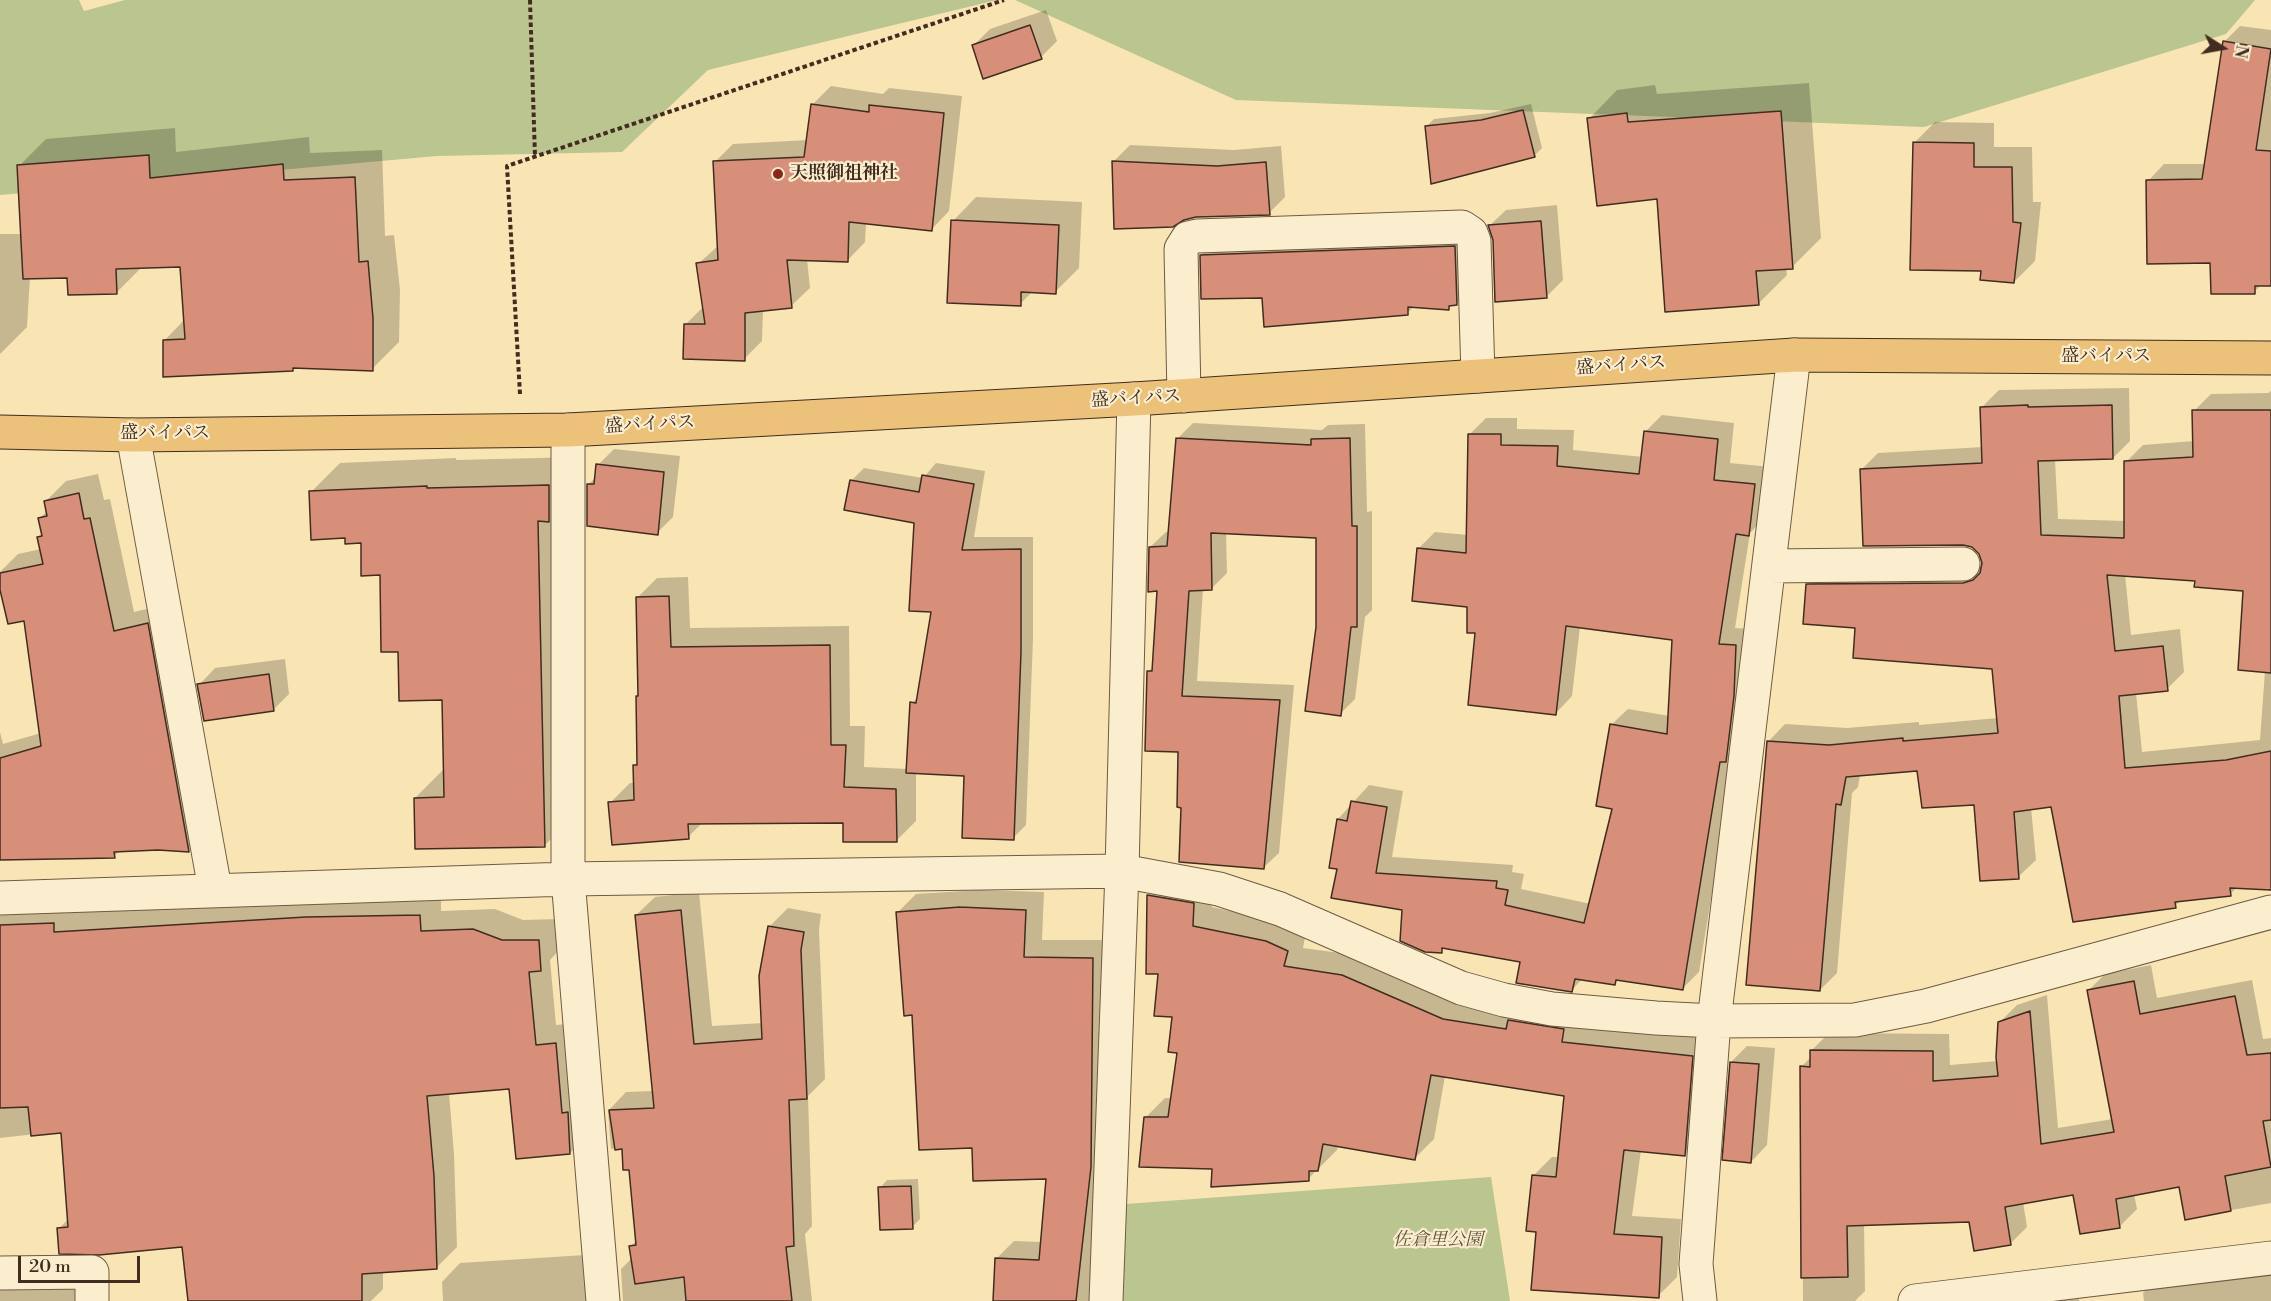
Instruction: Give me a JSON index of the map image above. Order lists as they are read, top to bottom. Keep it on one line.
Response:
{"streets":{"highway":["盛バイパス"]},"parks":["佐倉里公園"],"places":["天照御祖神社"],"scale_bar":"20 m","north":"right"}
